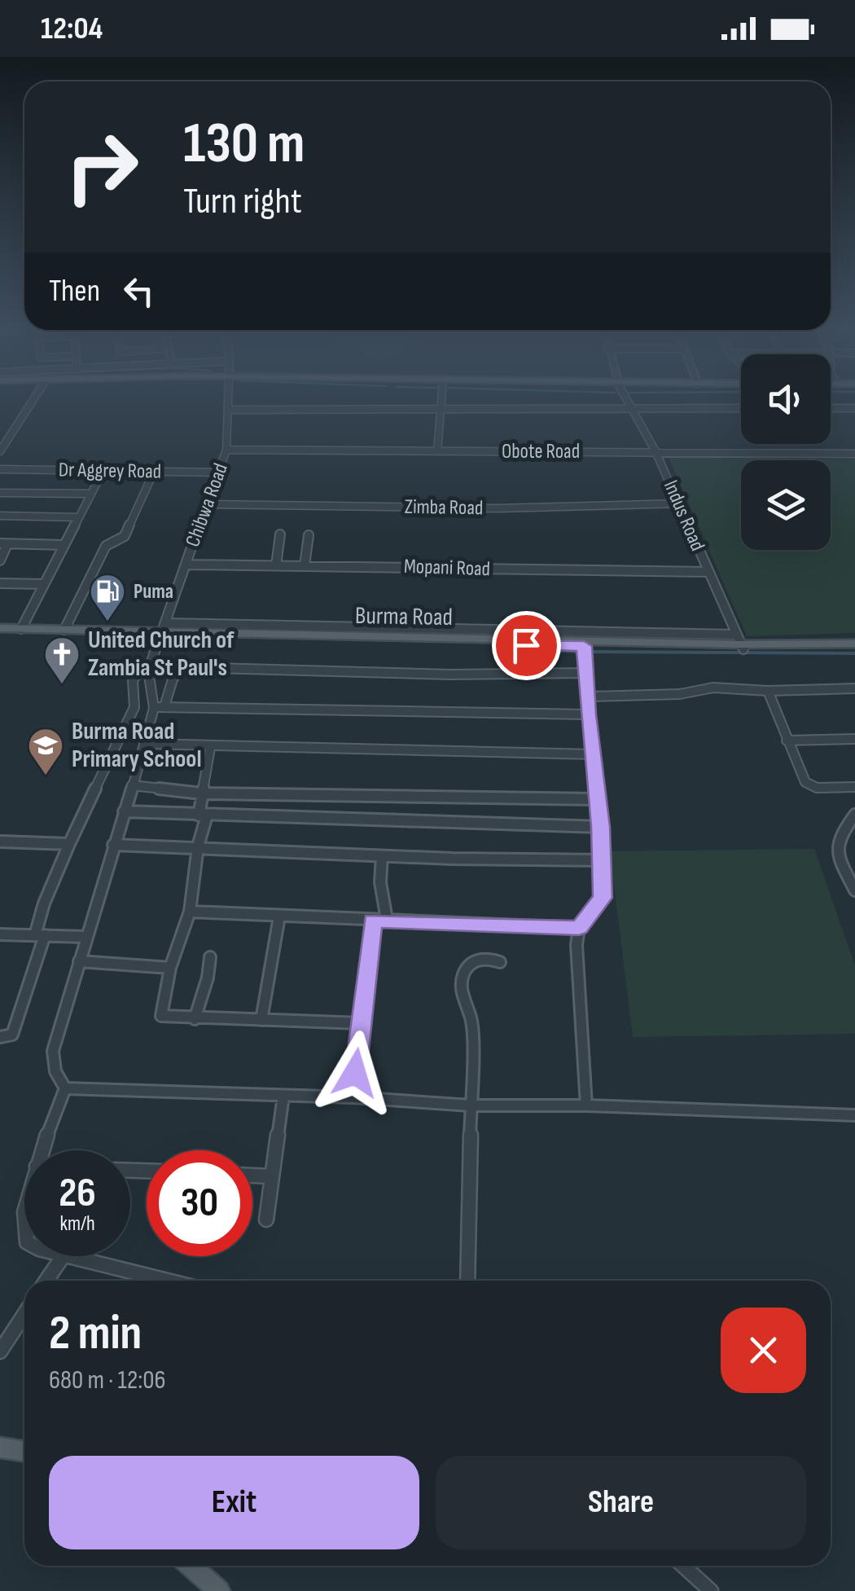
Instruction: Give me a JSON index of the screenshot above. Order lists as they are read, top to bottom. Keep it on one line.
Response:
{"streets":{"main road":["Burma Road"],"street":["Obote Road","Dr Aggrey Road","Chibwa Road","Zimba Road","Indus Road","Mopani Road"]},"crossings":[["Obote Road","Chibwa Road"],["Obote Road","Indus Road"],["Dr Aggrey Road","Chibwa Road"],["Chibwa Road","Zimba Road"],["Chibwa Road","Mopani Road"],["Chibwa Road","Burma Road"],["Zimba Road","Indus Road"],["Indus Road","Mopani Road"],["Indus Road","Burma Road"]],"places":{"fuel station":["Puma"],"church":["United Church of Zambia St Paul's"],"school or university":["Burma Road Primary School"]},"page":{"status":"12:04","turn":["130 m","Turn right"],"then":"Then","speed":"26 km/h","limit":"30","heading":["2 min","680 m · 12:06"],"buttons":["Exit","Share"]}}
